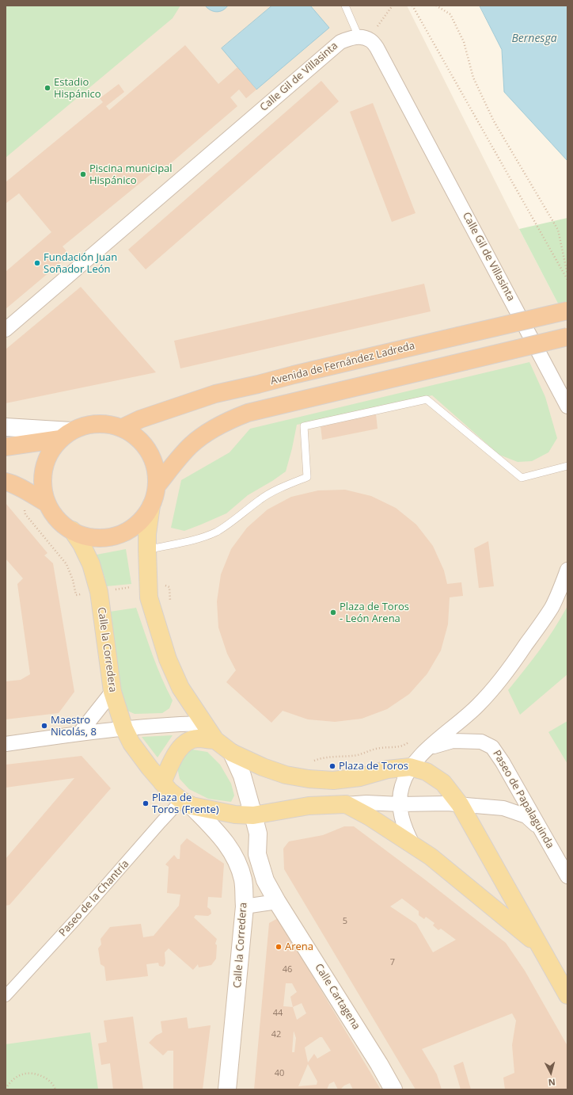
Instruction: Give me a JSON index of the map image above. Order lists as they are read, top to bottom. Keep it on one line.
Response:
{"streets":{"highway":["Avenida de Fernández Ladreda"],"main road":["Calle la Corredera","Calle Cartagena"],"street":["Calle Gil de Villasinta","Paseo de Papalaguinda","Paseo de la Chantría"]},"crossings":[["Calle la Corredera","Paseo de la Chantría"]],"water":["Bernesga"],"places":["Estadio Hispánico","Piscina municipal Hispánico","Fundación Juan Soñador León","Plaza de Toros - León Arena","Maestro Nicolás, 8","Plaza de Toros","Plaza de Toros (Frente)","Arena"],"house_numbers":["5","7","46","44","42","40"],"north":"bottom"}
